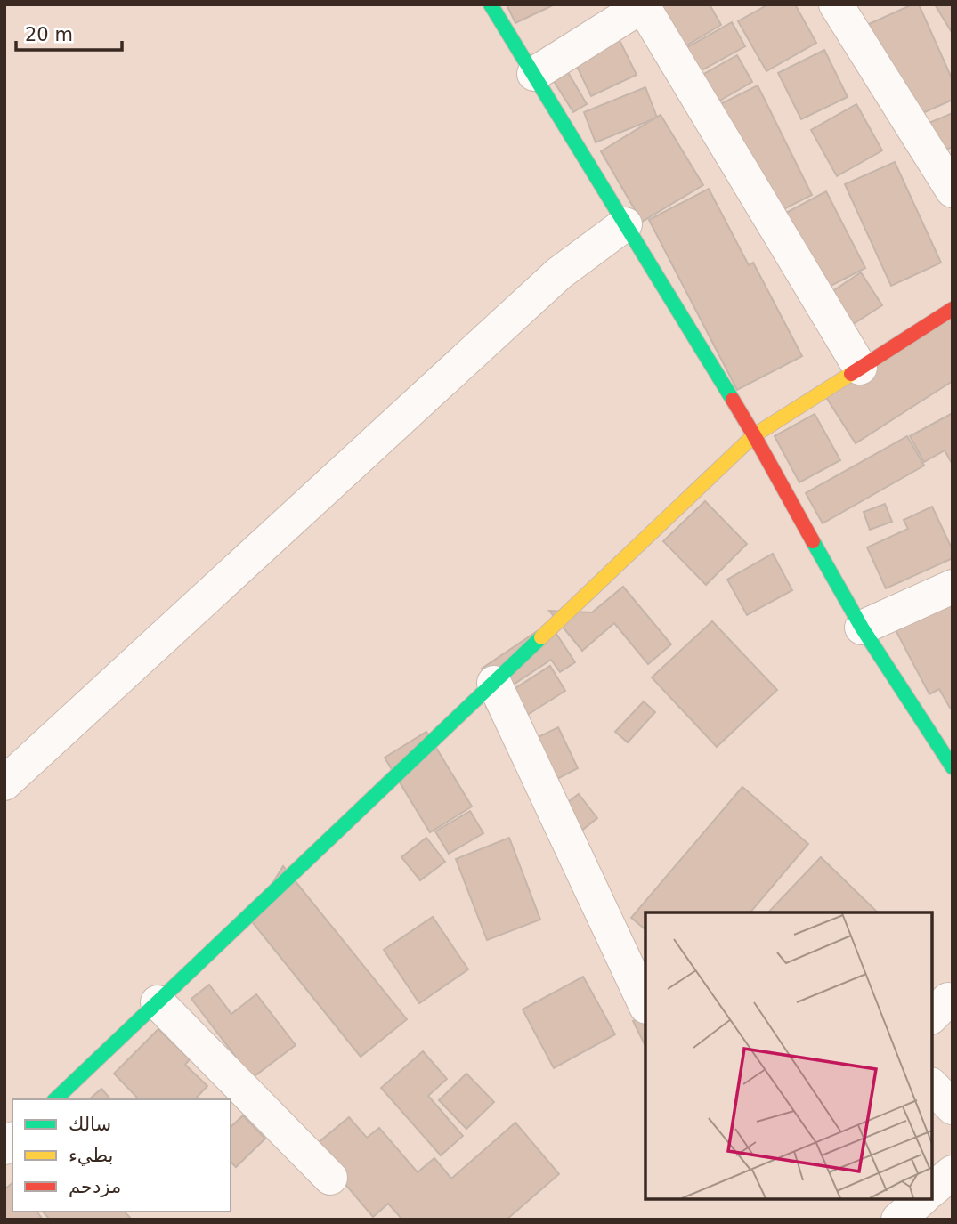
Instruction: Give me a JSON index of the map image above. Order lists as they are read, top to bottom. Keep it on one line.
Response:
{"legend":["سالك","بطيء","مزدحم"],"scale_bar":"20 m"}
